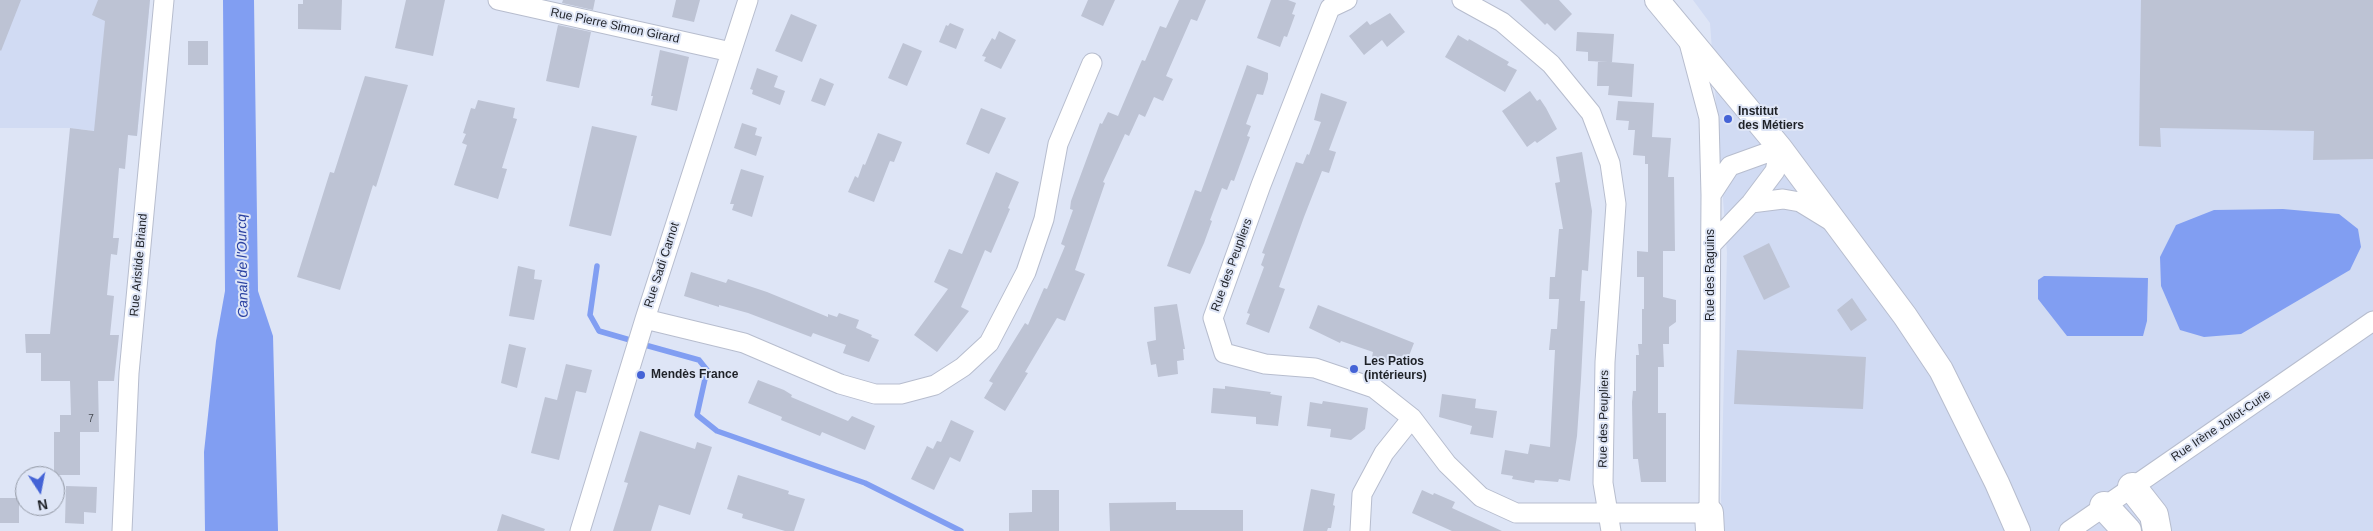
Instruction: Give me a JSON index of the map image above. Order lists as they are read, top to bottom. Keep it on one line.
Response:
{"streets":{"street":["Rue Pierre Simon Girard","Rue Aristide Briand","Rue Sadi Carnot","Rue des Peupliers","Rue des Raguins","Rue Irène Jollot-Curie"]},"crossings":[["Rue Pierre Simon Girard","Rue Sadi Carnot"],["Rue des Peupliers","Rue des Raguins"]],"water":["Canal de l'Ourcq"],"places":["Institut des Métiers","Les Patios (intérieurs)","Mendès France"],"house_numbers":["7"],"north":"bottom"}
